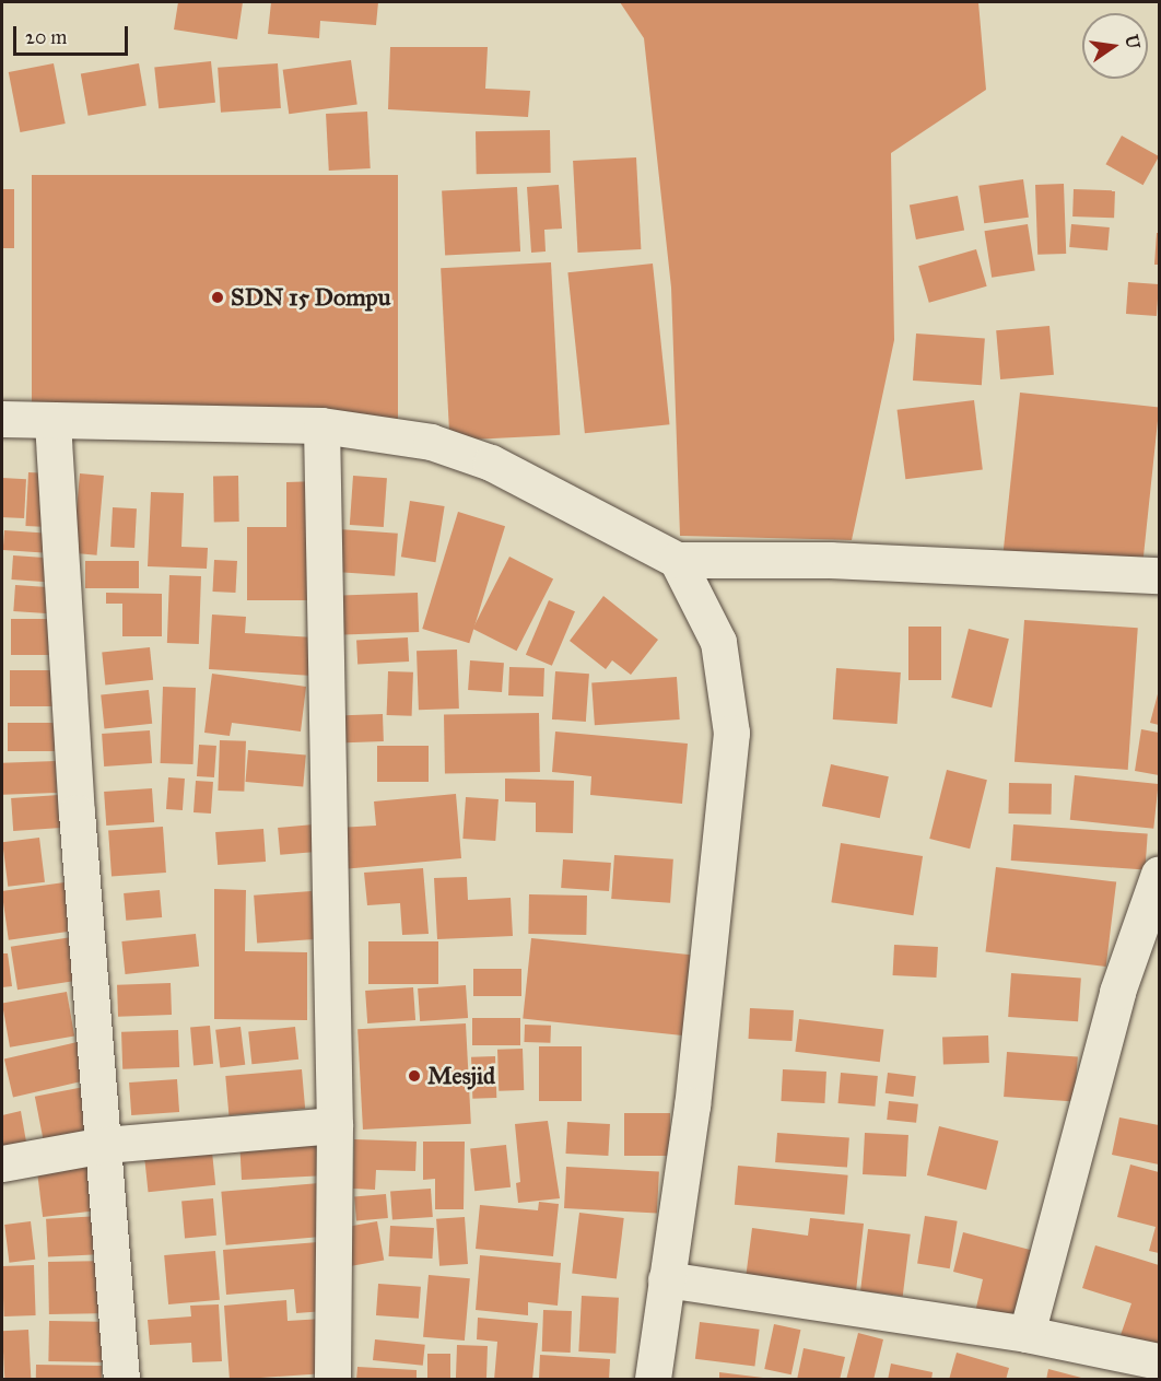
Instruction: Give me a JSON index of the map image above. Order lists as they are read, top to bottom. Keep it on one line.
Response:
{"places":["SDN 15 Dompu","Mesjid"],"scale_bar":"20 m","north":"right"}
